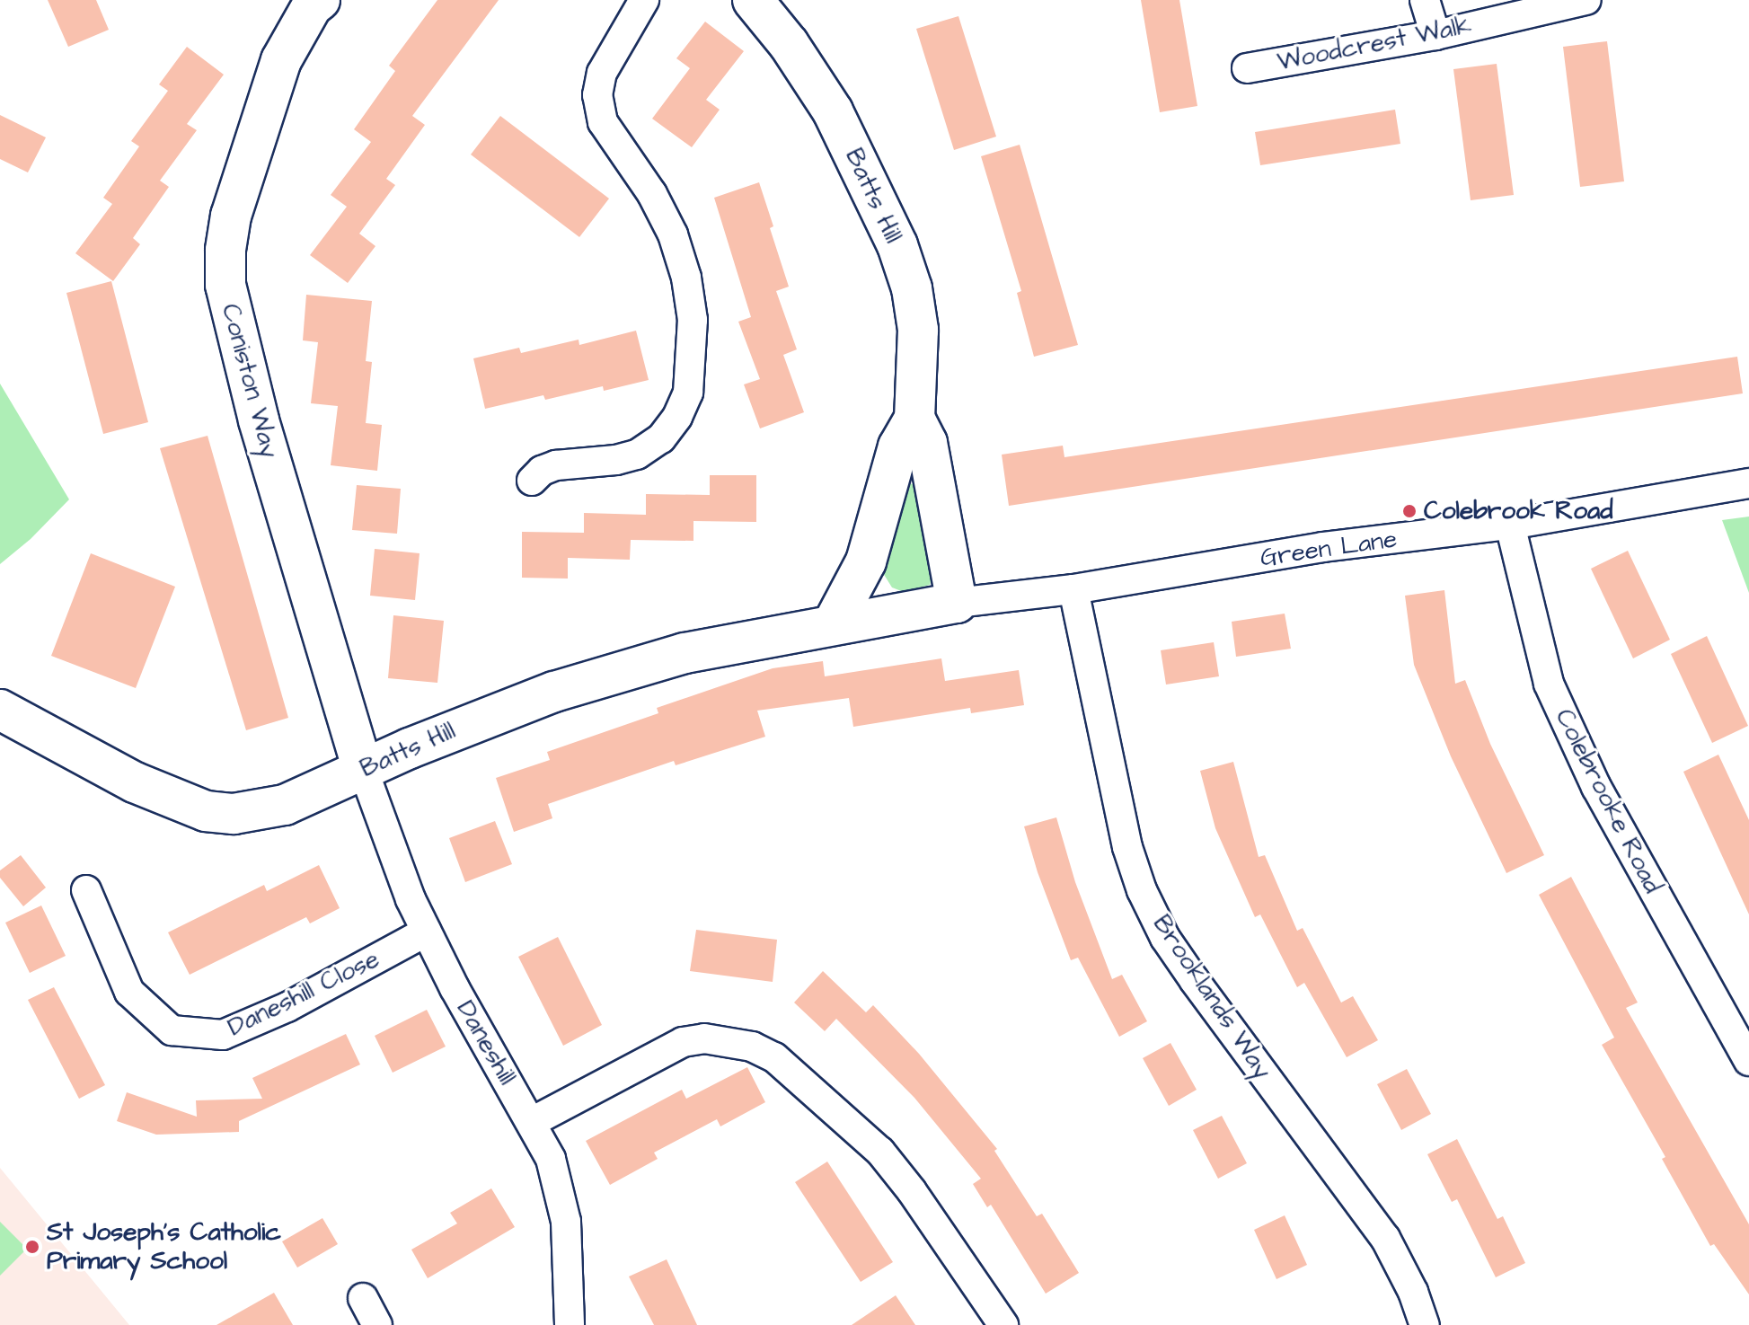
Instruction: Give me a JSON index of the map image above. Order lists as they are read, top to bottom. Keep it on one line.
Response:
{"streets":{"street":["Woodcrest Walk","Batts Hill","Coniston Way","Green Lane","Colebrooke Road","Daneshill Close","Brooklands Way","Daneshill"]},"crossings":[["Batts Hill","Coniston Way"],["Batts Hill","Green Lane"],["Batts Hill","Daneshill"],["Coniston Way","Daneshill"],["Green Lane","Colebrooke Road"],["Green Lane","Brooklands Way"],["Daneshill Close","Daneshill"]],"places":["Colebrook Road","St Joseph's Catholic Primary School"]}
